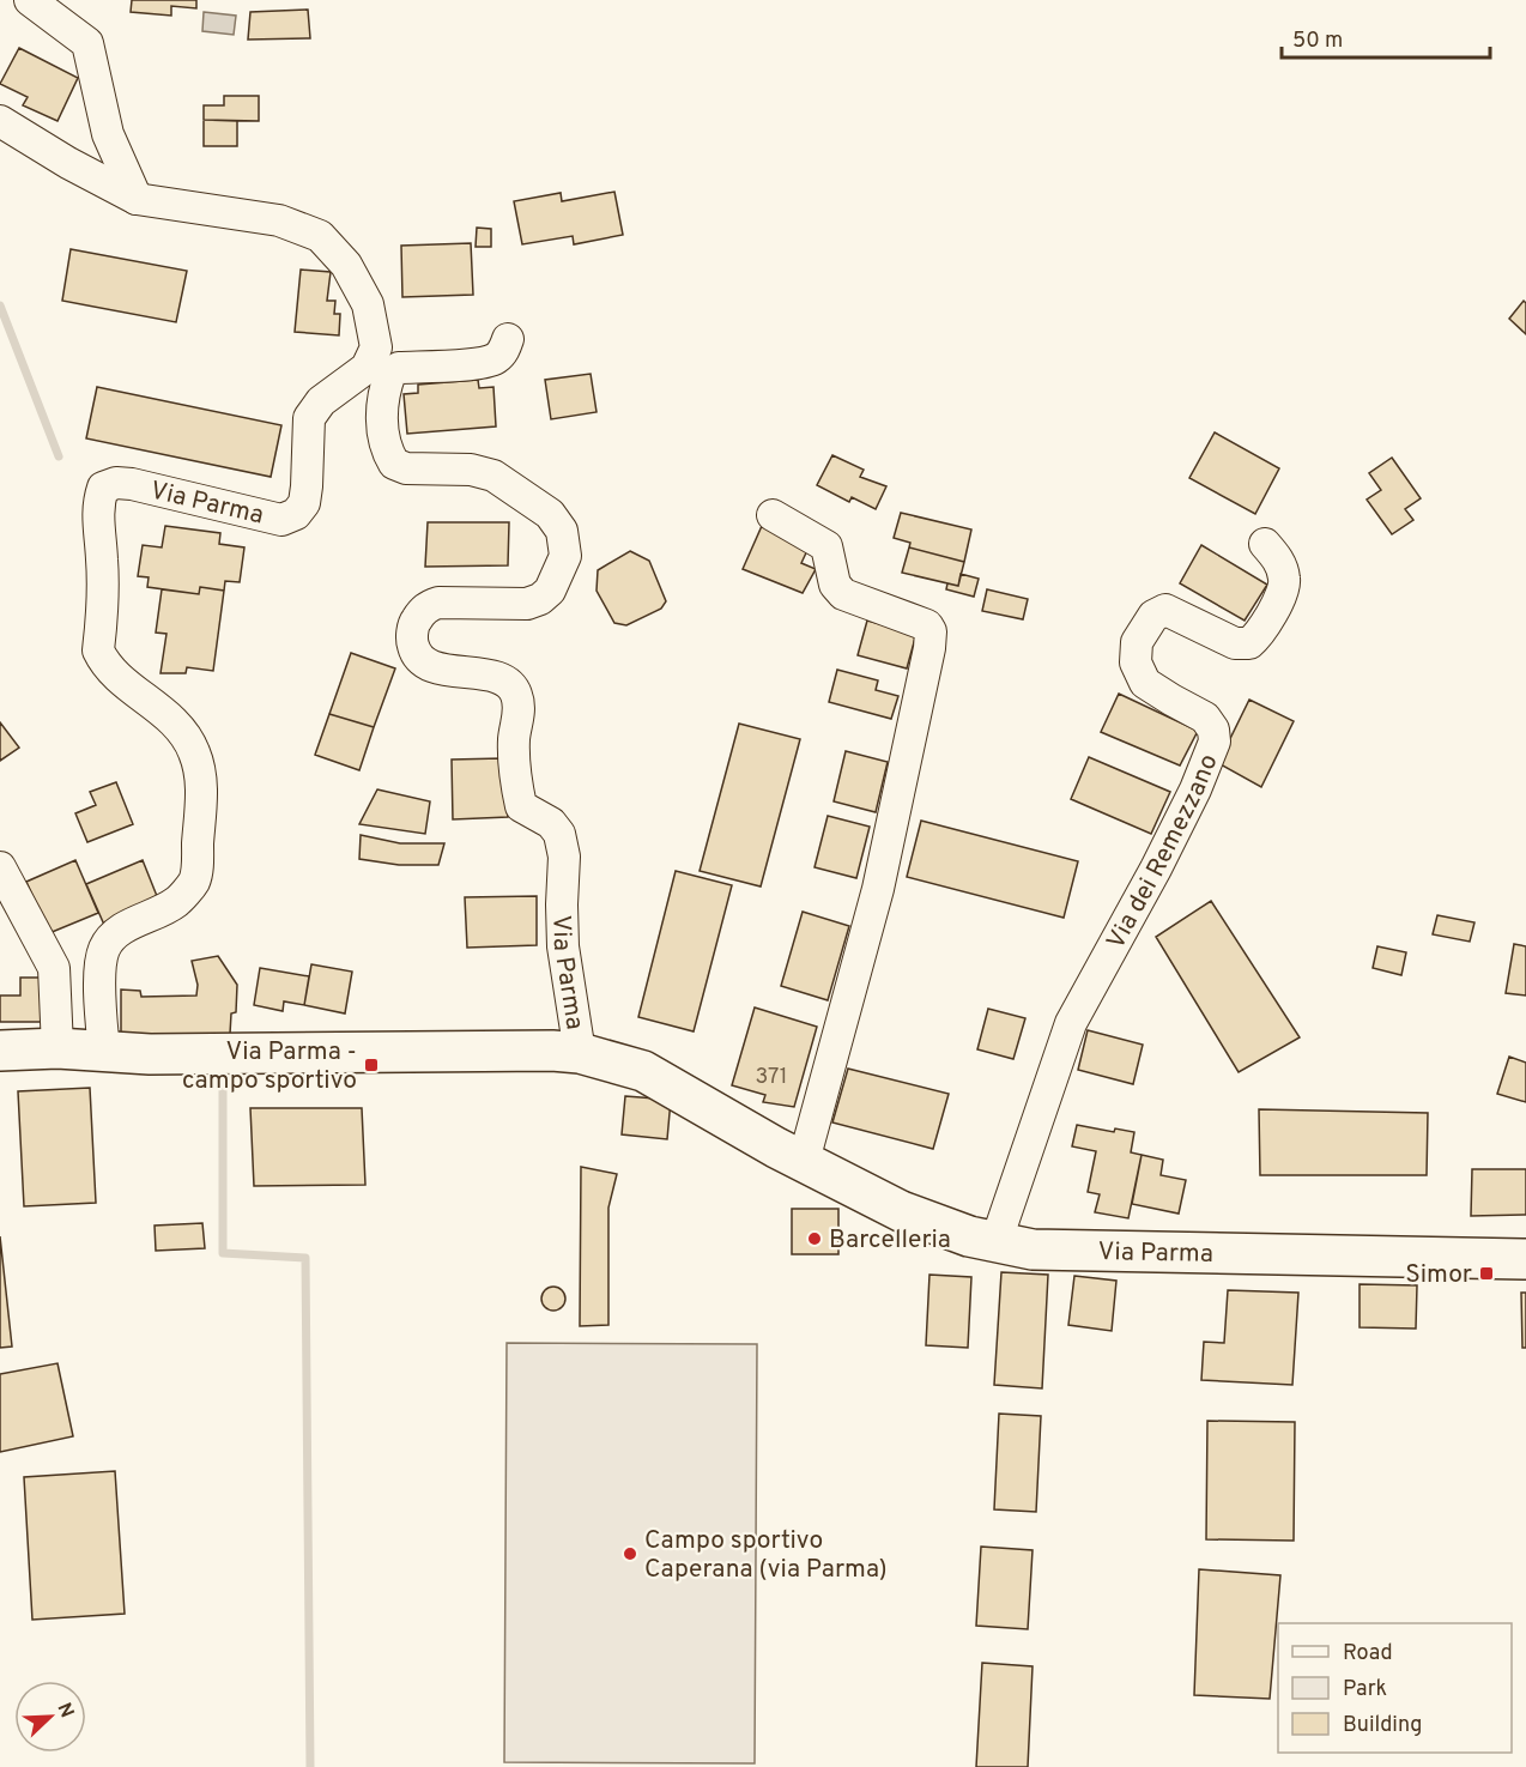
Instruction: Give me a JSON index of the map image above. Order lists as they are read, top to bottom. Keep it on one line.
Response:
{"streets":{"main road":["Via Parma"],"street":["Via dei Remezzano"]},"crossings":[["Via Parma","Via dei Remezzano"]],"places":{"transit":["Via Parma - campo sportivo","Simor"],"other":["Barcelleria","Campo sportivo Caperana (via Parma)"]},"house_numbers":["371"],"legend":["Road","Park","Building"],"scale_bar":"50 m","north":"top right"}
